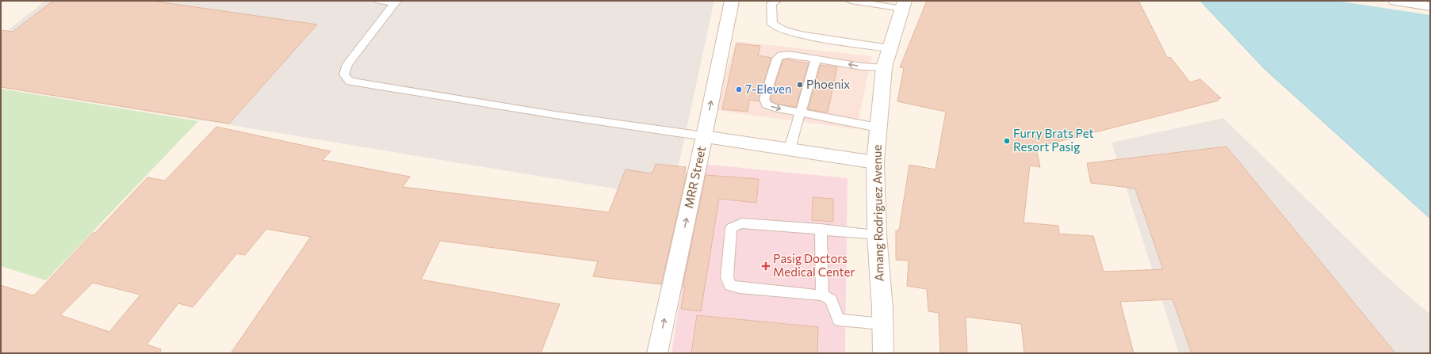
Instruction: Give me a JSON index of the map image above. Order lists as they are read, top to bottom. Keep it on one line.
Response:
{"streets":{"street":["MRR Street","Amang Rodriguez Avenue"]},"one_way":["MRR Street"],"places":{"other":["Phoenix","7-Eleven","Furry Brats Pet Resort Pasig"],"health":["Pasig Doctors Medical Center"]}}
